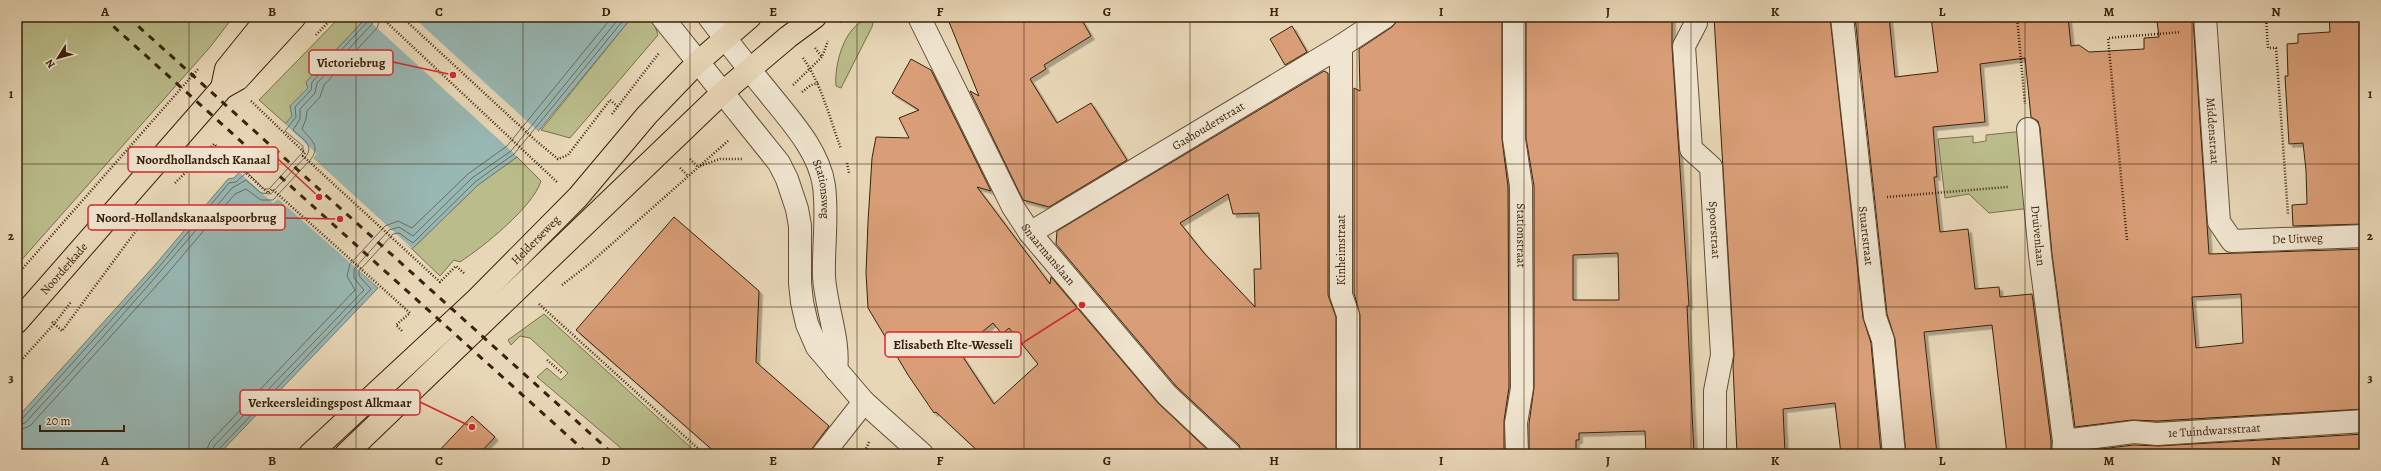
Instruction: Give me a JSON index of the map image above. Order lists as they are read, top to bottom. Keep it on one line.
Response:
{"streets":{"main road":["Helderseweg","Noorderkade"],"street":["Gashouderstraat","Middenstraat","Stationsweg","Spoorstraat","Stationstraat","Stuartstraat","Druivenlaan","De Uitweg","Kinheimstraat","Snaarmanslaan","1e Tuindwarsstraat"]},"crossings":[["Gashouderstraat","Kinheimstraat"],["Gashouderstraat","Snaarmanslaan"],["Middenstraat","De Uitweg"],["Stationsweg","Helderseweg"],["Druivenlaan","1e Tuindwarsstraat"]],"places":["Victoriebrug","Noordhollandsch Kanaal","Noord-Hollandskanaalspoorbrug","Elisabeth Elte-Wesseli","Verkeersleidingspost Alkmaar"],"scale_bar":"20 m","north":"bottom left","grid":{"columns":["A","B","C","D","E","F","G","H","I","J","K","L","M","N"],"rows":["1","2","3"]}}
